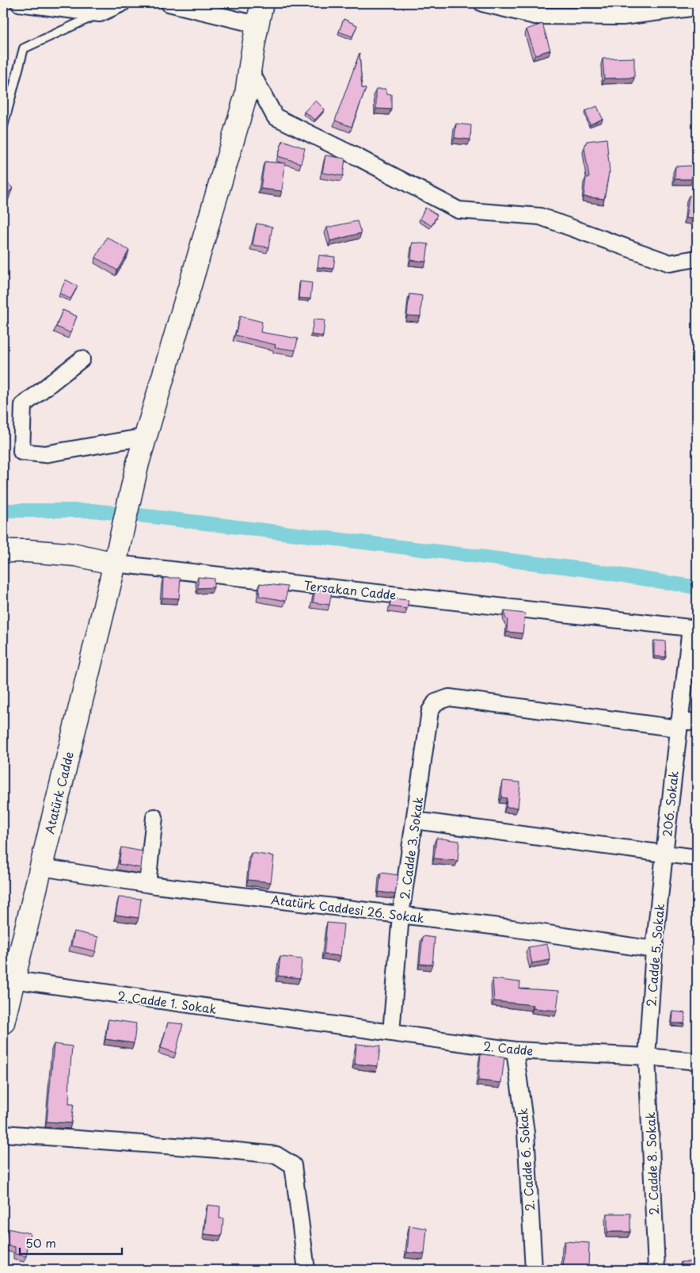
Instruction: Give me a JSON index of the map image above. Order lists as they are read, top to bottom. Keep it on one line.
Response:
{"streets":{"main road":["Tersakan Cadde","Atatürk Cadde"],"street":["206. Sokak","2. Cadde 3. Sokak","Atatürk Caddesi 26. Sokak","2. Cadde 5. Sokak","2. Cadde 1. Sokak","2. Cadde","2. Cadde 6. Sokak","2. Cadde 8. Sokak"]},"crossings":[["Tersakan Cadde","Atatürk Cadde"],["Tersakan Cadde","206. Sokak"],["Atatürk Cadde","Atatürk Caddesi 26. Sokak"],["Atatürk Cadde","2. Cadde 1. Sokak"],["206. Sokak","2. Cadde 3. Sokak"],["206. Sokak","2. Cadde 5. Sokak"],["2. Cadde 3. Sokak","Atatürk Caddesi 26. Sokak"],["2. Cadde 3. Sokak","2. Cadde"],["Atatürk Caddesi 26. Sokak","2. Cadde 5. Sokak"],["2. Cadde 5. Sokak","2. Cadde"],["2. Cadde 5. Sokak","2. Cadde 8. Sokak"],["2. Cadde 1. Sokak","2. Cadde"],["2. Cadde","2. Cadde 6. Sokak"],["2. Cadde","2. Cadde 8. Sokak"]],"scale_bar":"50 m"}
